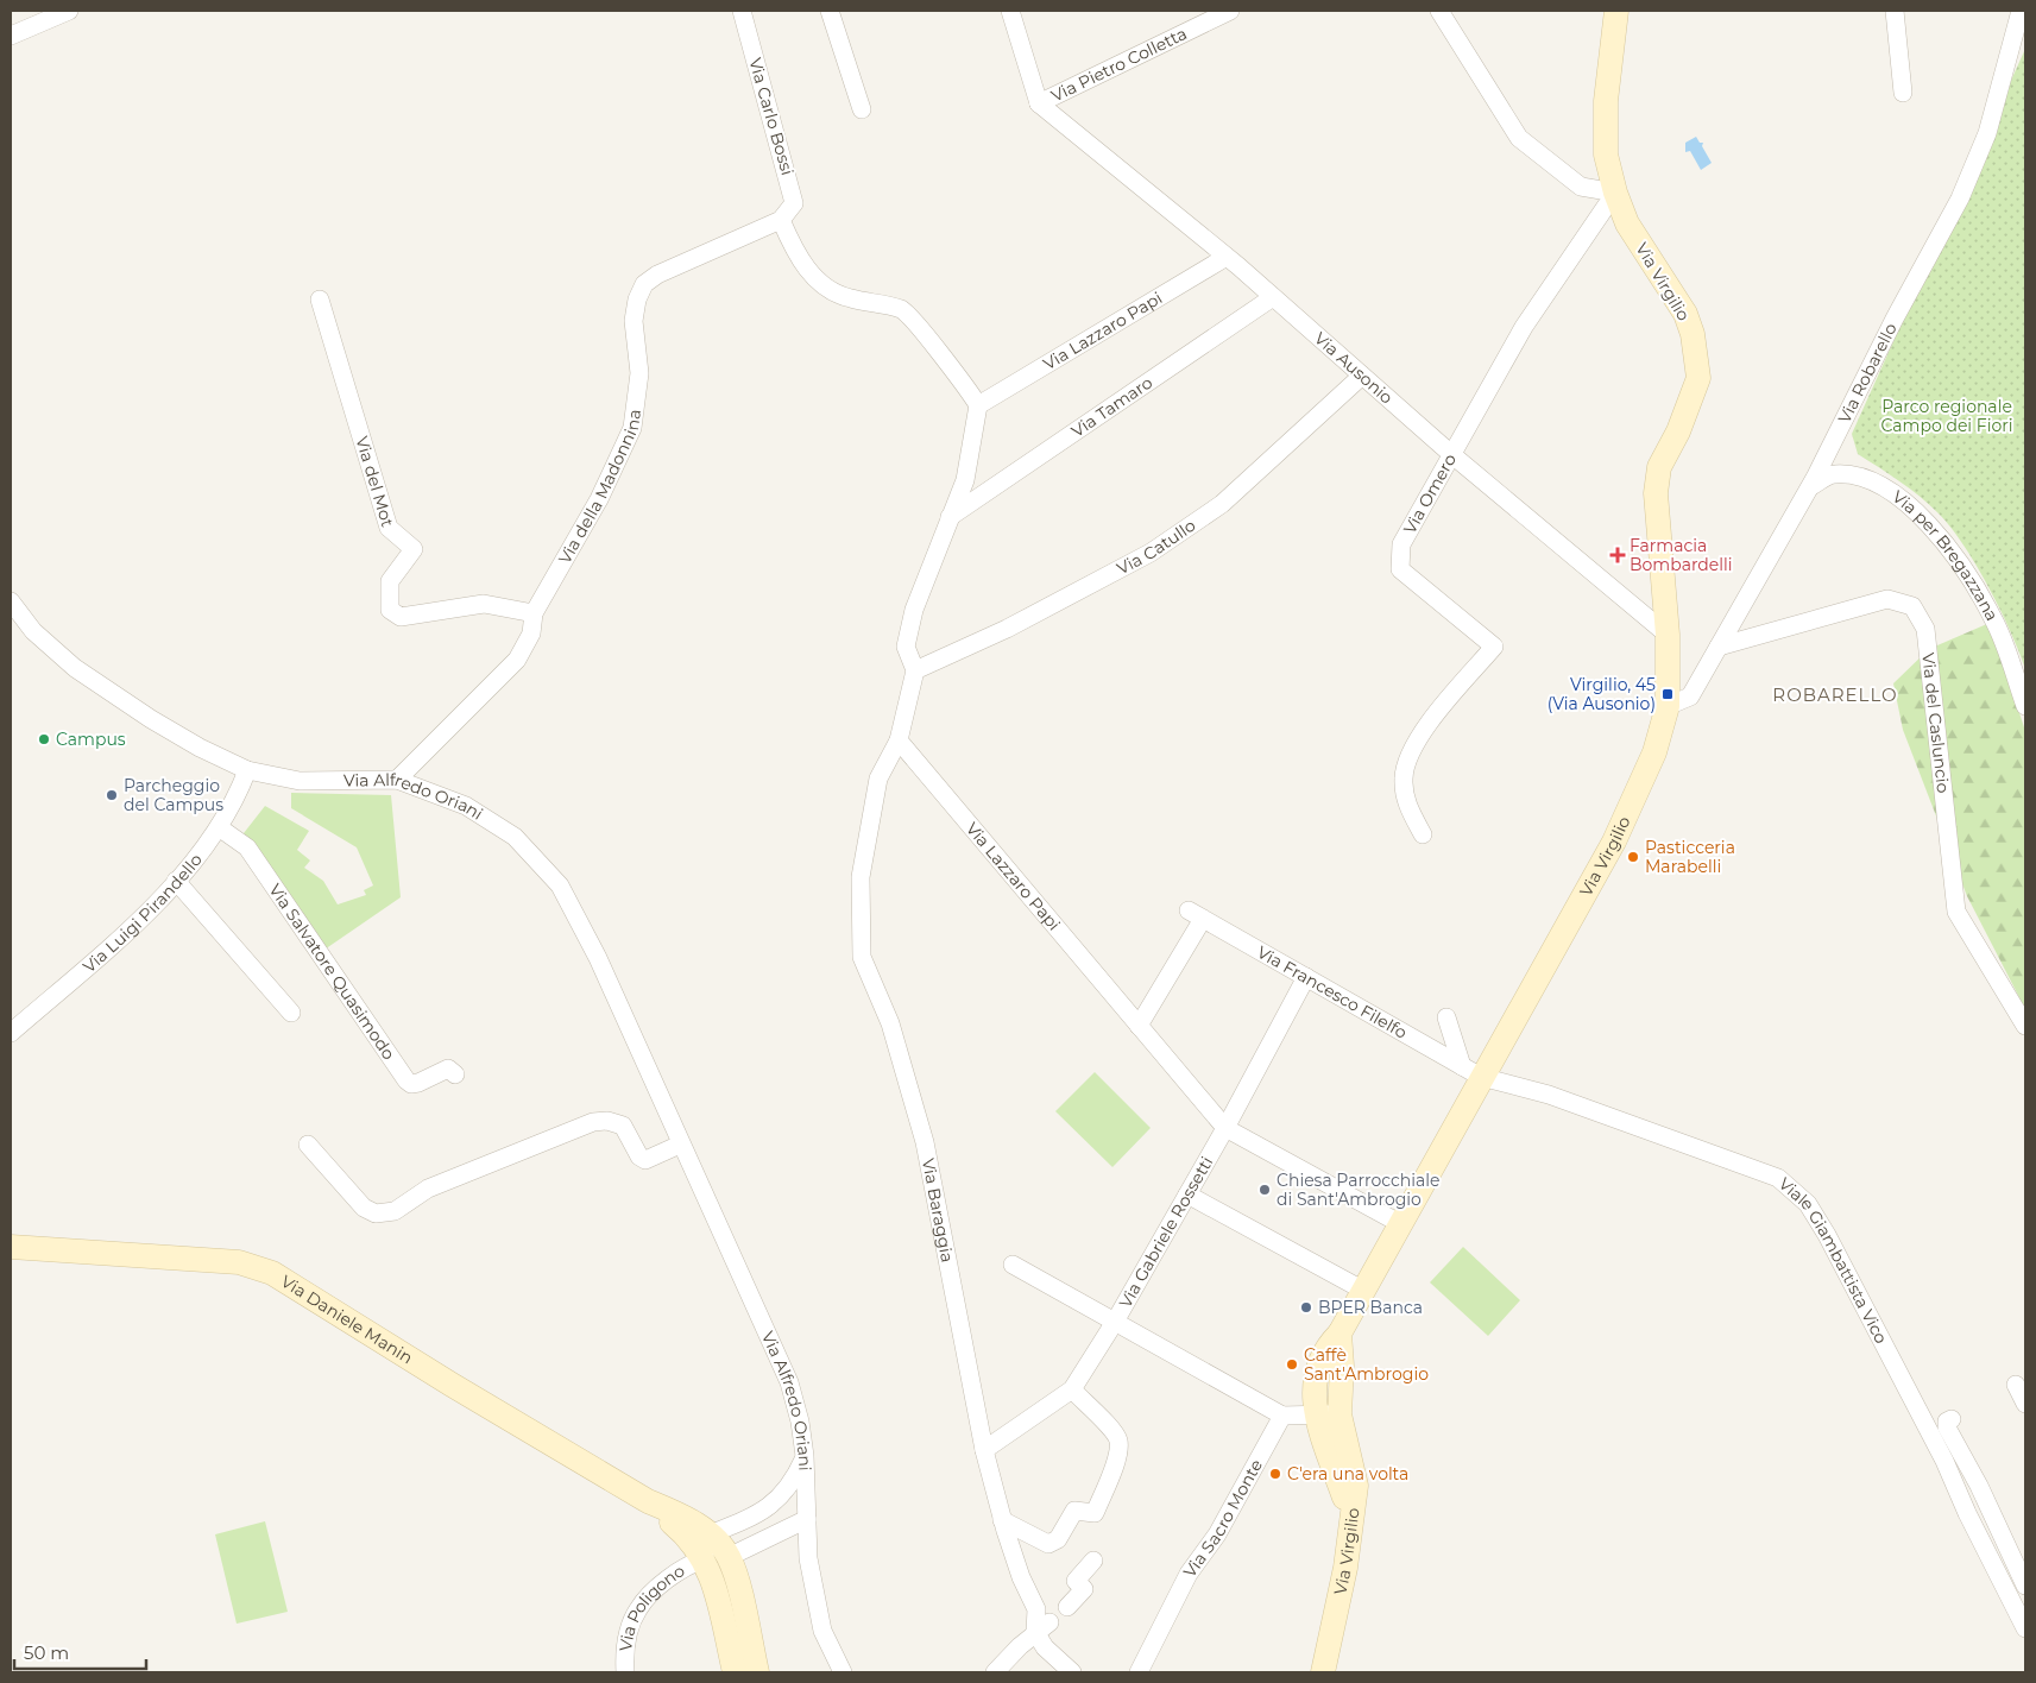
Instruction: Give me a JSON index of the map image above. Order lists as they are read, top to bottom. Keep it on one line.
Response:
{"streets":{"main road":["Via Virgilio","Via Daniele Manin"],"street":["Via Pietro Colletta","Via Carlo Bossi","Via Lazzaro Papi","Via Ausonio","Via Robarello","Via Tamaro","Via del Mot","Via della Madonnina","Via Omero","Via Catullo","Via per Bregazzana","Via del Casluncio","Via Alfredo Oriani","Via Luigi Pirandello","Via Salvatore Quasimodo","Via Francesco Filelfo","Via Baraggia","Via Gabriele Rossetti","Viale Giambattista Vico","Via Sacro Monte","Via Poligono"]},"crossings":[["Via Pietro Colletta","Via Ausonio"],["Via Carlo Bossi","Via della Madonnina"],["Via Virgilio","Via Lazzaro Papi"],["Via Virgilio","Via Ausonio"],["Via Virgilio","Via Robarello"],["Via Virgilio","Via Omero"],["Via Virgilio","Via Francesco Filelfo"],["Via Virgilio","Viale Giambattista Vico"],["Via Lazzaro Papi","Via Ausonio"],["Via Lazzaro Papi","Via Francesco Filelfo"],["Via Lazzaro Papi","Via Baraggia"],["Via Lazzaro Papi","Via Gabriele Rossetti"],["Via Ausonio","Via Tamaro"],["Via Ausonio","Via Omero"],["Via Ausonio","Via Catullo"],["Via Robarello","Via per Bregazzana"],["Via Robarello","Via del Casluncio"],["Via del Mot","Via della Madonnina"],["Via della Madonnina","Via Alfredo Oriani"],["Via Alfredo Oriani","Via Luigi Pirandello"],["Via Luigi Pirandello","Via Salvatore Quasimodo"],["Via Francesco Filelfo","Via Gabriele Rossetti"],["Via Francesco Filelfo","Viale Giambattista Vico"],["Via Baraggia","Via Gabriele Rossetti"],["Via Daniele Manin","Via Poligono"]],"districts":["ROBARELLO"],"parks":["Parco regionale Campo dei Fiori"],"places":{"health":["Farmacia Bombardelli"],"transit":["Virgilio, 45 (Via Ausonio)"],"other":["Campus","Parcheggio del Campus","Pasticceria Marabelli","Chiesa Parrocchiale di Sant'Ambrogio","BPER Banca","Caffè Sant'Ambrogio","C'era una volta"]},"scale_bar":"50 m"}
